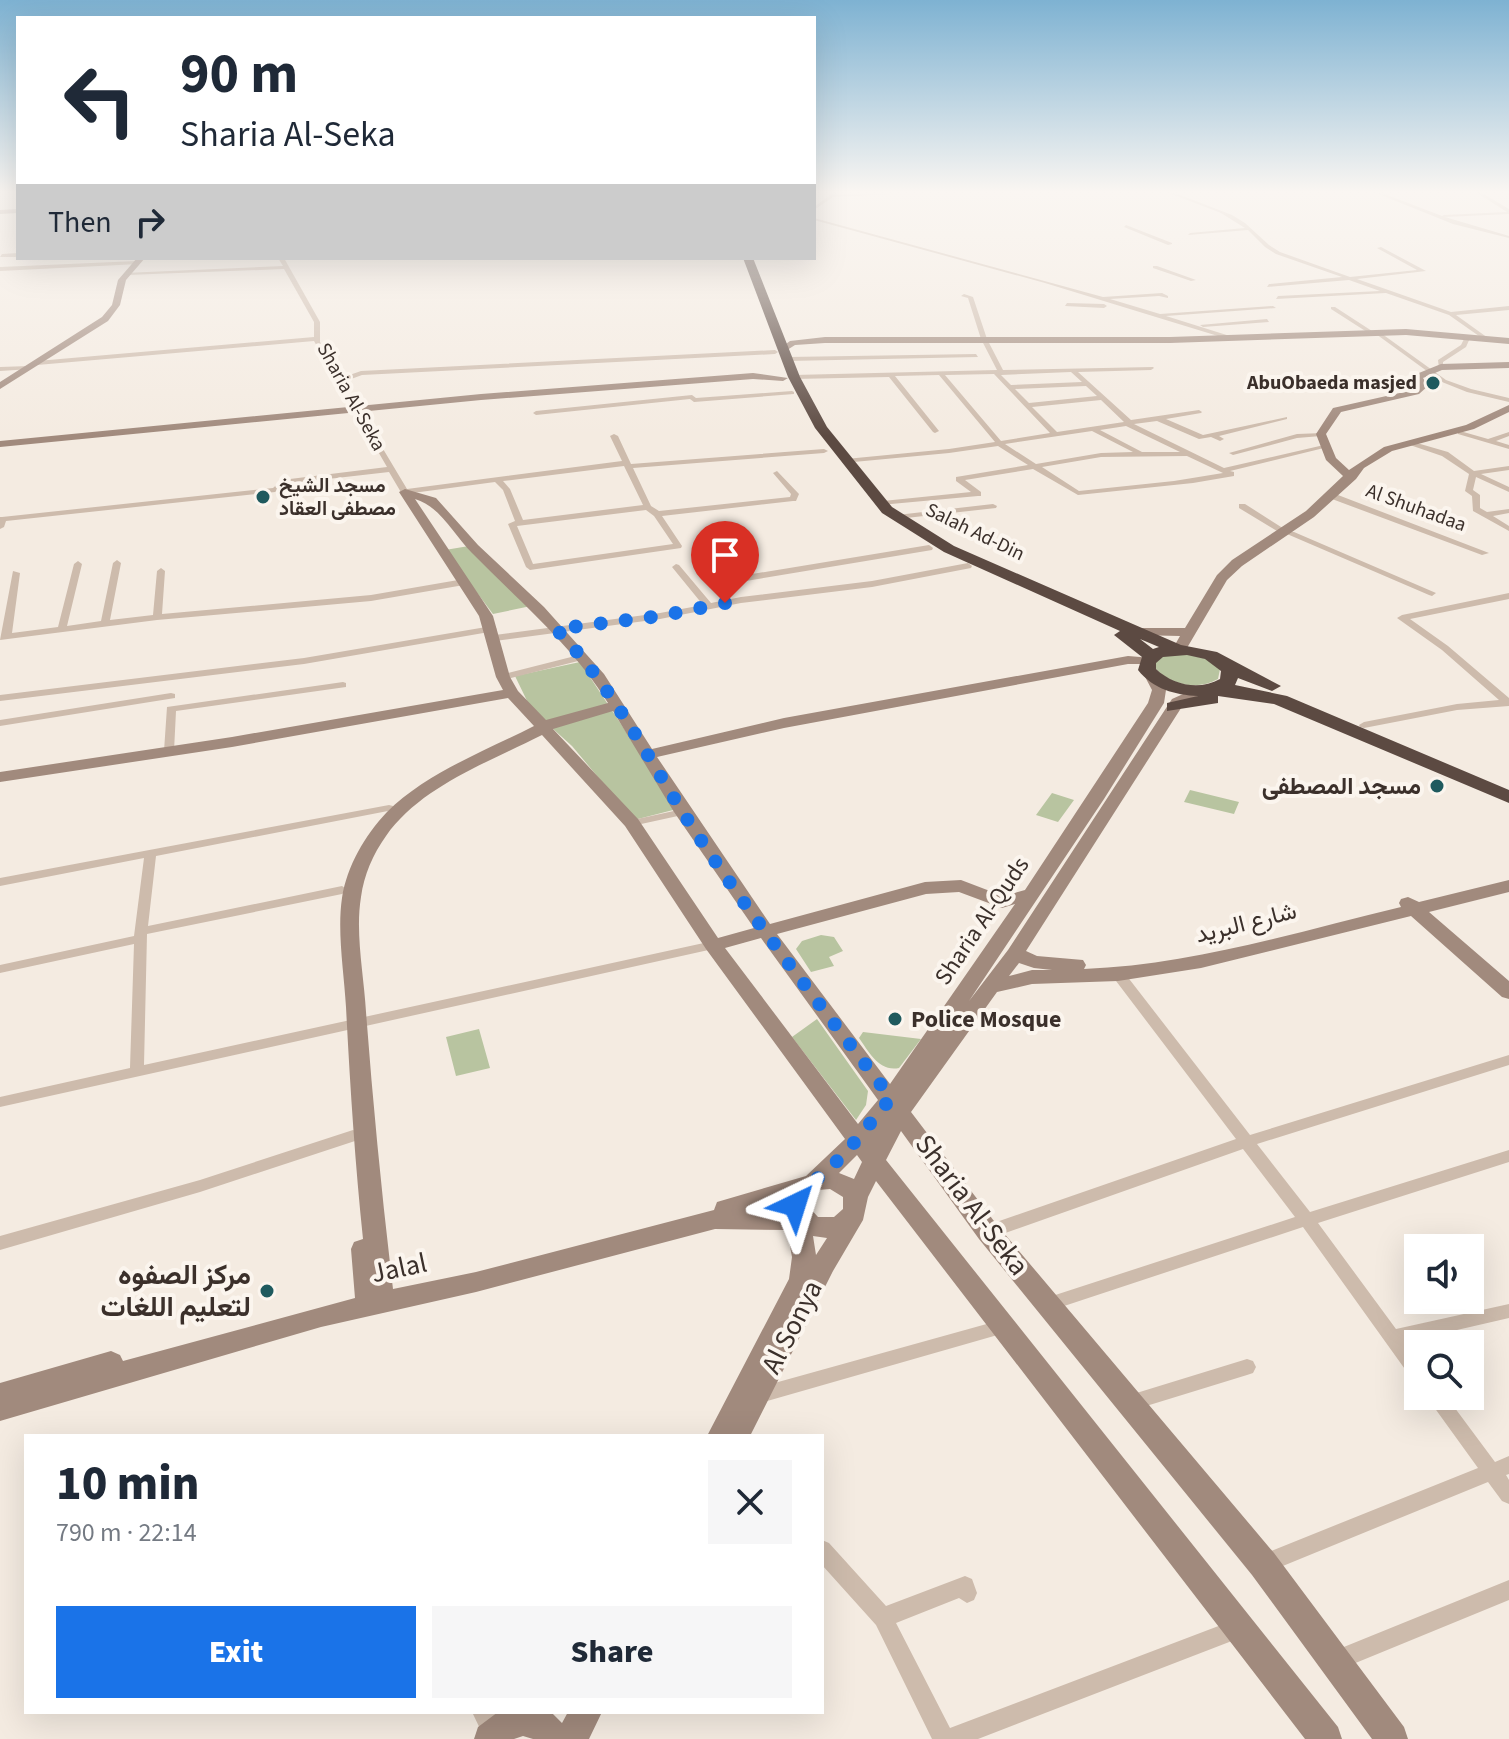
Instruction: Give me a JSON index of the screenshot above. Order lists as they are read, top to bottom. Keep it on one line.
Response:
{"streets":{"highway":["Salah Ad-Din"],"main road":["Sharia Al-Seka","Sharia Al-Quds","شارع البريد","Jalal","Al Sonya"],"street":["Al Shuhadaa"]},"crossings":[["Sharia Al-Seka","Sharia Al-Quds"],["Sharia Al-Seka","Jalal"],["Sharia Al-Seka","Al Sonya"],["Salah Ad-Din","Sharia Al-Quds"],["Sharia Al-Quds","شارع البريد"],["Sharia Al-Quds","Jalal"],["Sharia Al-Quds","Al Sonya"],["Jalal","Al Sonya"]],"places":["AbuObaeda masjed","مسجد الشيخ مصطفى العقاد","مسجد المصطفى","Police Mosque","مركز الصفوه لتعليم اللغات"],"page":{"turn":["90 m","Sharia Al-Seka"],"then":"Then","heading":["10 min","790 m · 22:14"],"buttons":["Exit","Share"]}}
